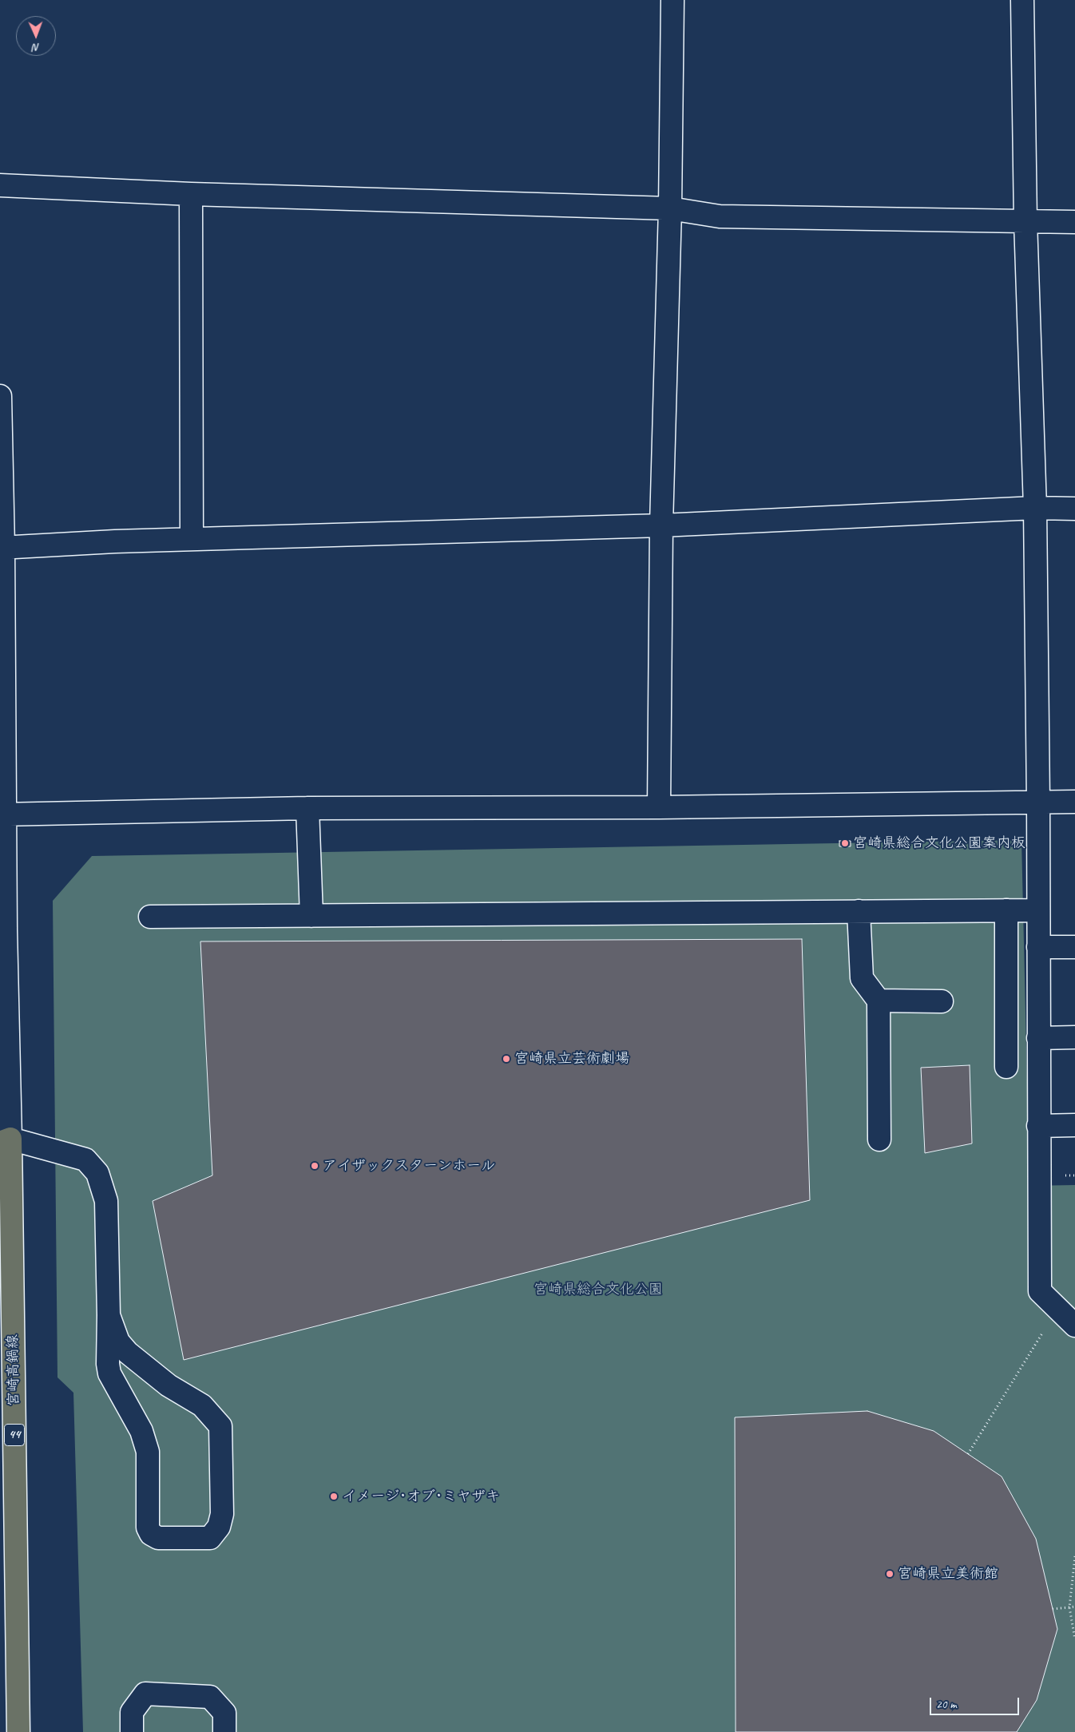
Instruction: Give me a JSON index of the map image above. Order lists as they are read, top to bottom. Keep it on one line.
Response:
{"streets":{"main road":["宮崎高鍋線","44"]},"parks":["宮崎県総合文化公園"],"places":["宮崎県総合文化公園案内板","宮崎県立芸術劇場","アイザックスターンホール","イメージ･オブ･ミヤザキ","宮崎県立美術館"],"scale_bar":"20 m","north":"bottom"}
